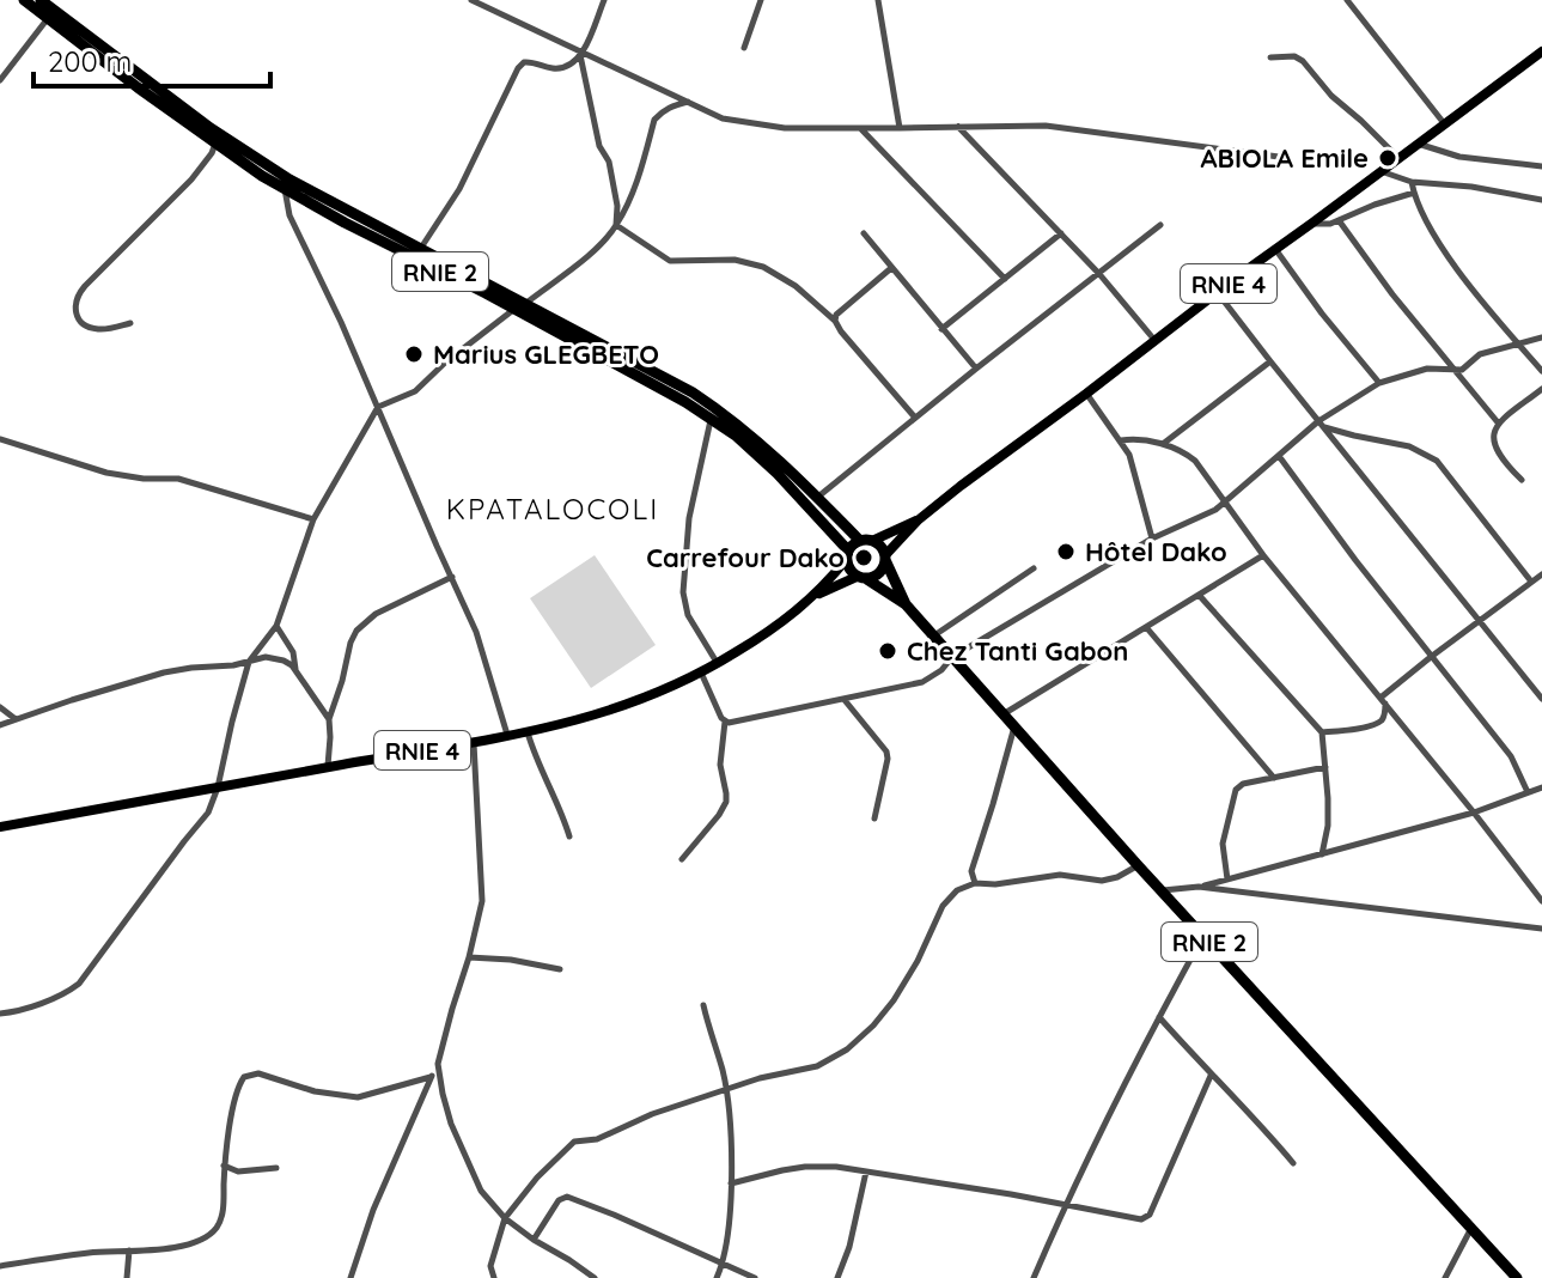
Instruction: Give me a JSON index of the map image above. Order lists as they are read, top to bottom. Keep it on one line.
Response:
{"streets":{"highway":["RNIE 2"],"main road":["RNIE 4"]},"crossings":[["RNIE 2","RNIE 4"]],"districts":["KPATALOCOLI"],"places":["ABIOLA Emile","Marius GLEGBETO","Hôtel Dako","Carrefour Dako","Chez Tanti Gabon"],"scale_bar":"200 m"}
